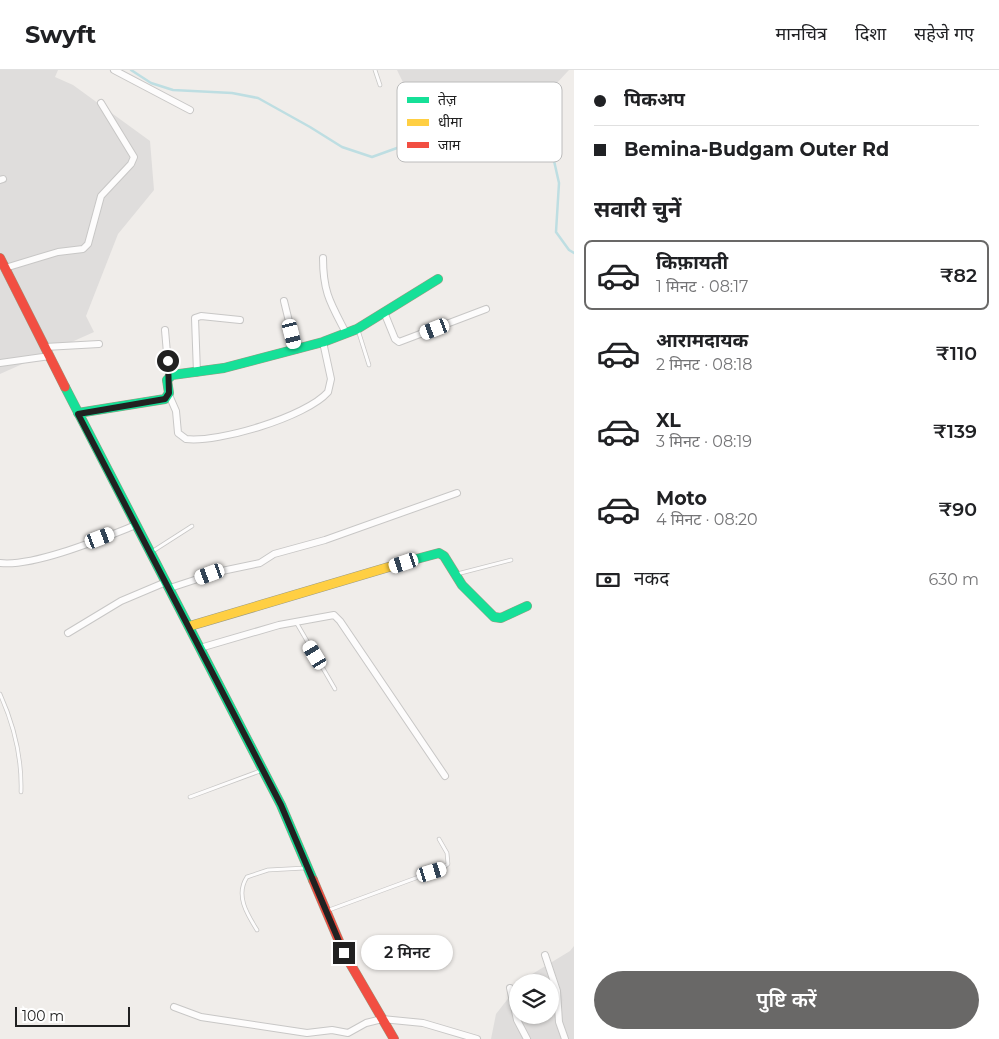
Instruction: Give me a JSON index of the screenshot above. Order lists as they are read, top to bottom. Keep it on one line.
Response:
{"legend":["तेज़","धीमा","जाम"],"scale_bar":"100 m","page":{"header":"Swyft","nav":["मानचित्र","दिशा","सहेजे गए"],"banner":["पिकअप","Bemina-Budgam Outer Rd"],"heading":"सवारी चुनें","list":[{"name":"किफ़ायती","note":"1 मिनट · 08:17","value":"₹82"},{"name":"आरामदायक","note":"2 मिनट · 08:18","value":"₹110"},{"name":"XL","note":"3 मिनट · 08:19","value":"₹139"},{"name":"Moto","note":"4 मिनट · 08:20","value":"₹90"}],"pay":["नकद","630 m"],"bubble":"2 मिनट","buttons":"पुष्टि करें","scale":"100 m"}}
